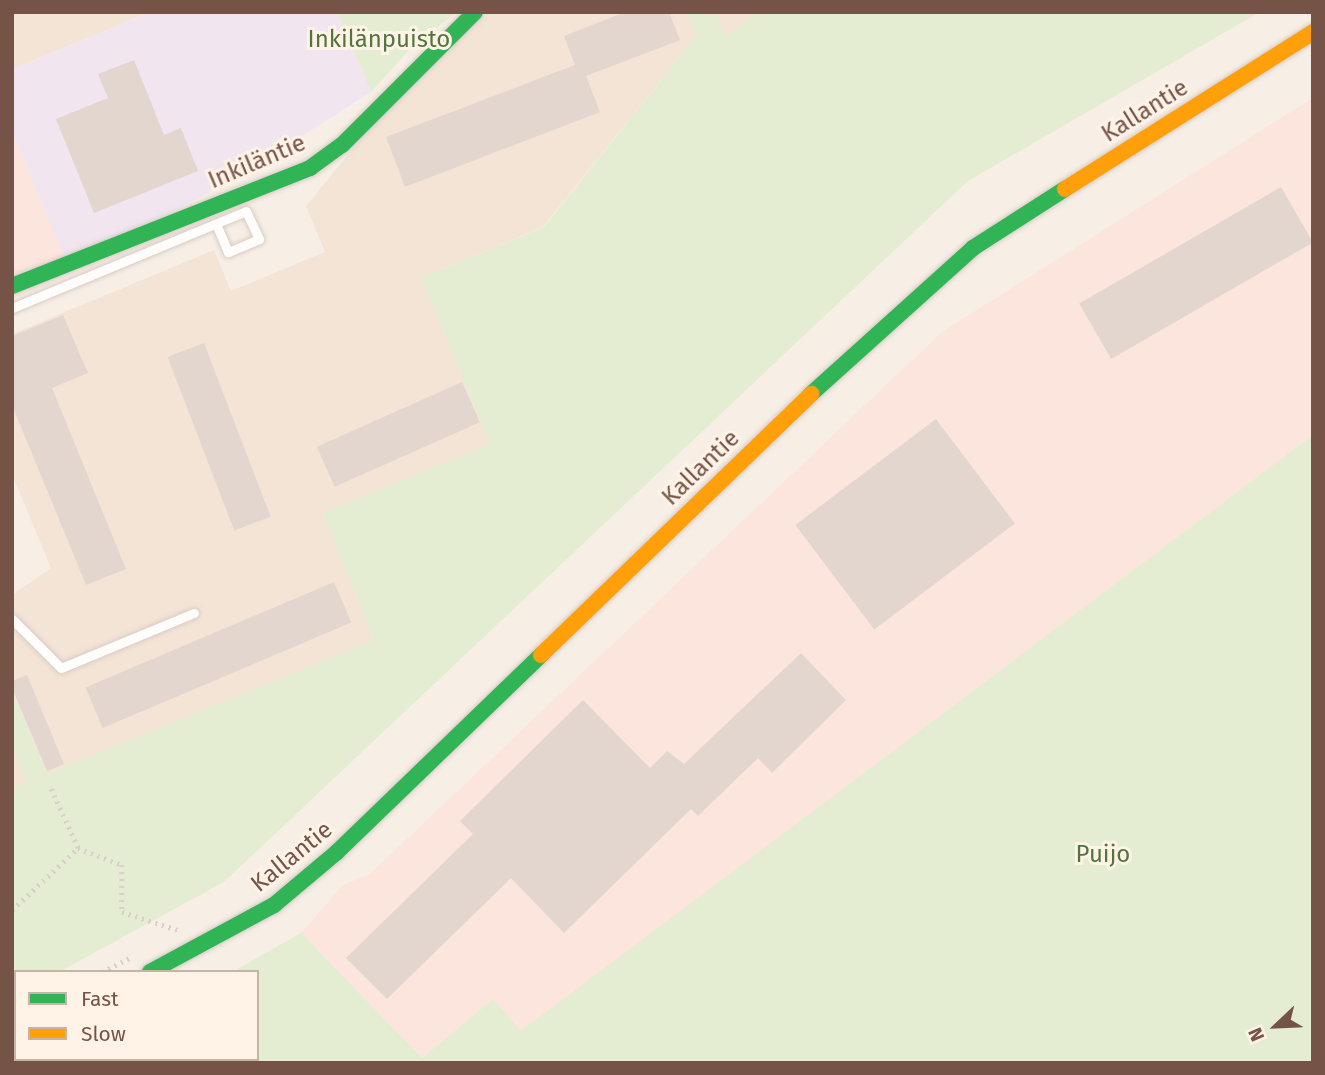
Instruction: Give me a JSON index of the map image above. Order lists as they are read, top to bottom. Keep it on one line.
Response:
{"streets":{"main road":["Kallantie","Inkiläntie"]},"parks":["Inkilänpuisto","Puijo"],"legend":["Fast","Slow"],"north":"bottom left"}
